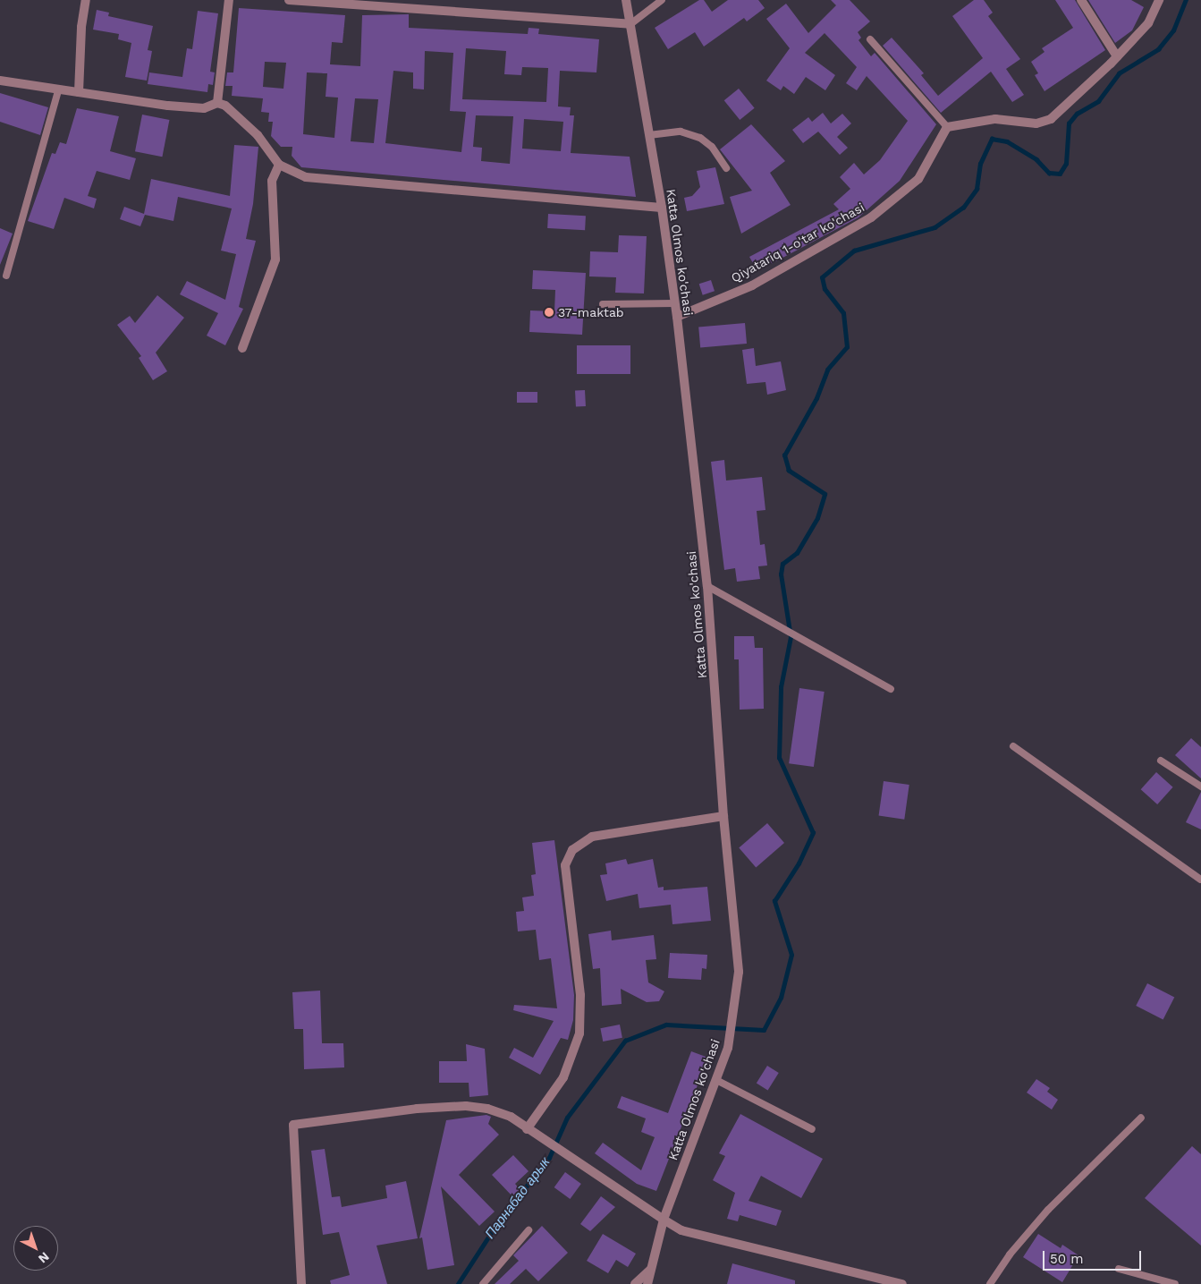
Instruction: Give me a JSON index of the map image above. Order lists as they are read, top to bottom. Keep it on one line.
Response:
{"streets":{"street":["Qiyatariq 1-o'tar ko'chasi","Katta Olmos ko'chasi"]},"crossings":[["Qiyatariq 1-o'tar ko'chasi","Katta Olmos ko'chasi"]],"water":["Парнабад арык"],"places":["37-maktab"],"scale_bar":"50 m","north":"bottom right"}
